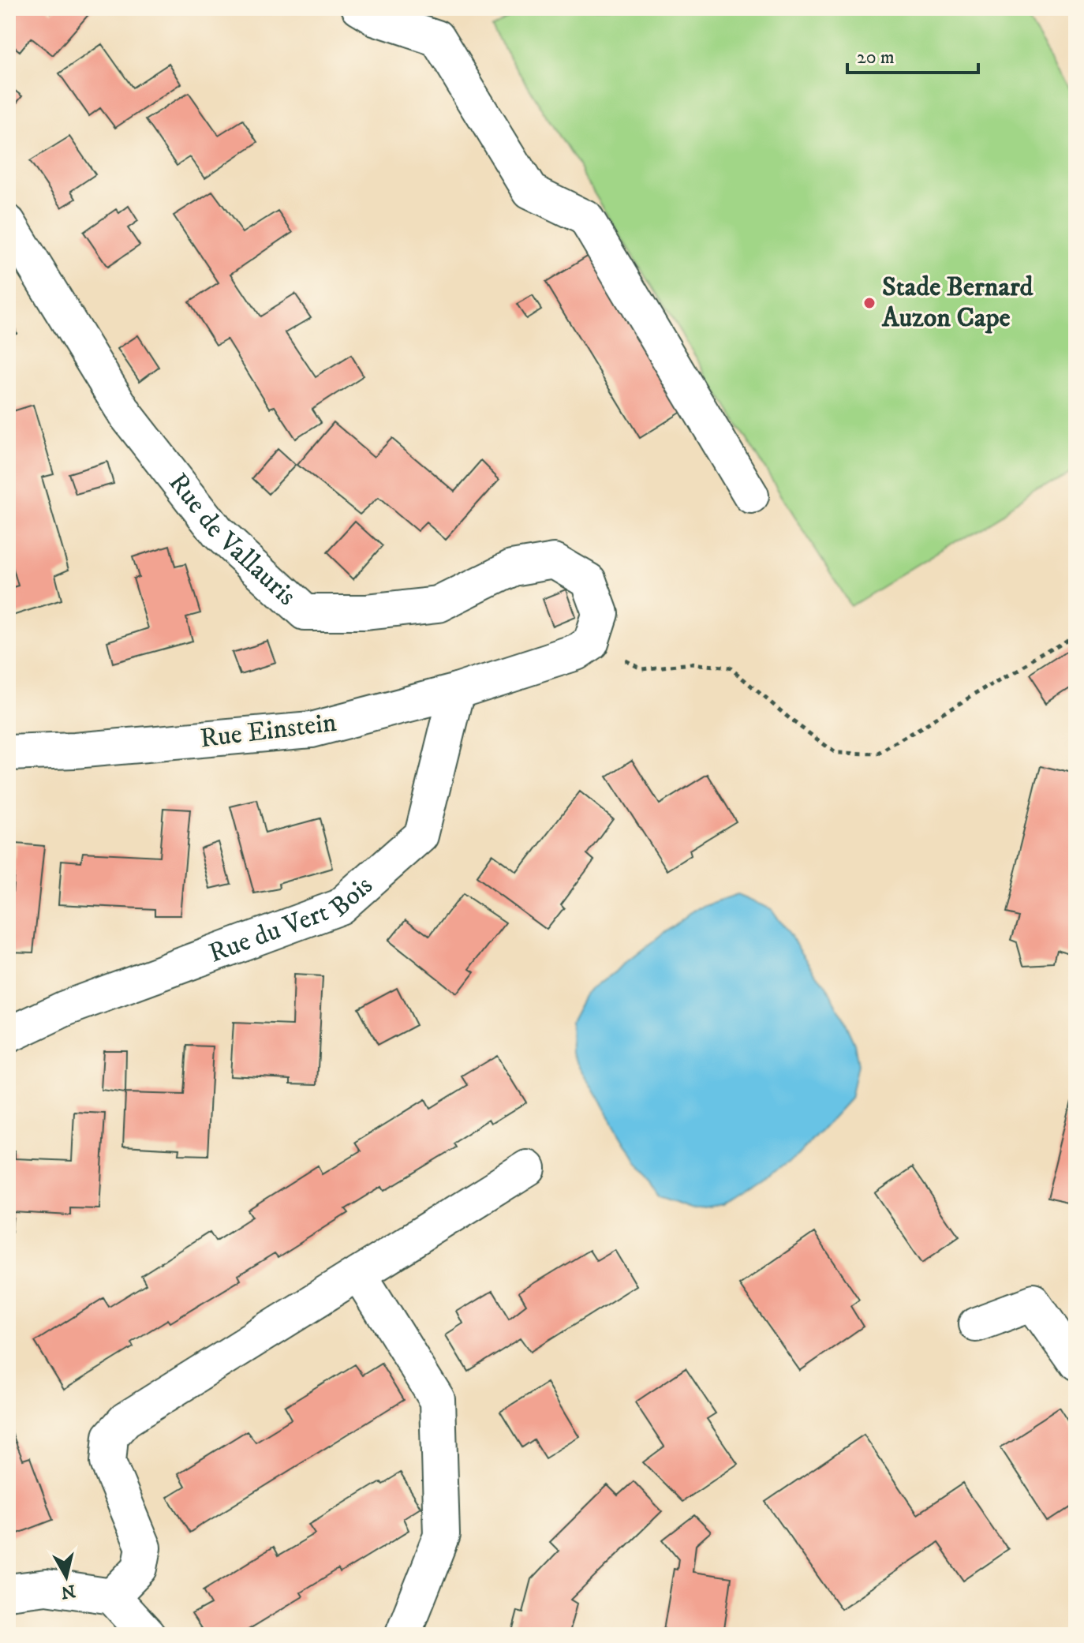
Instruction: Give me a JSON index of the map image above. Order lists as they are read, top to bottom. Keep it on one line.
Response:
{"streets":{"street":["Rue de Vallauris","Rue Einstein","Rue du Vert Bois"]},"crossings":[["Rue de Vallauris","Rue Einstein"],["Rue Einstein","Rue du Vert Bois"]],"places":["Stade Bernard Auzon Cape"],"scale_bar":"20 m","north":"bottom"}
